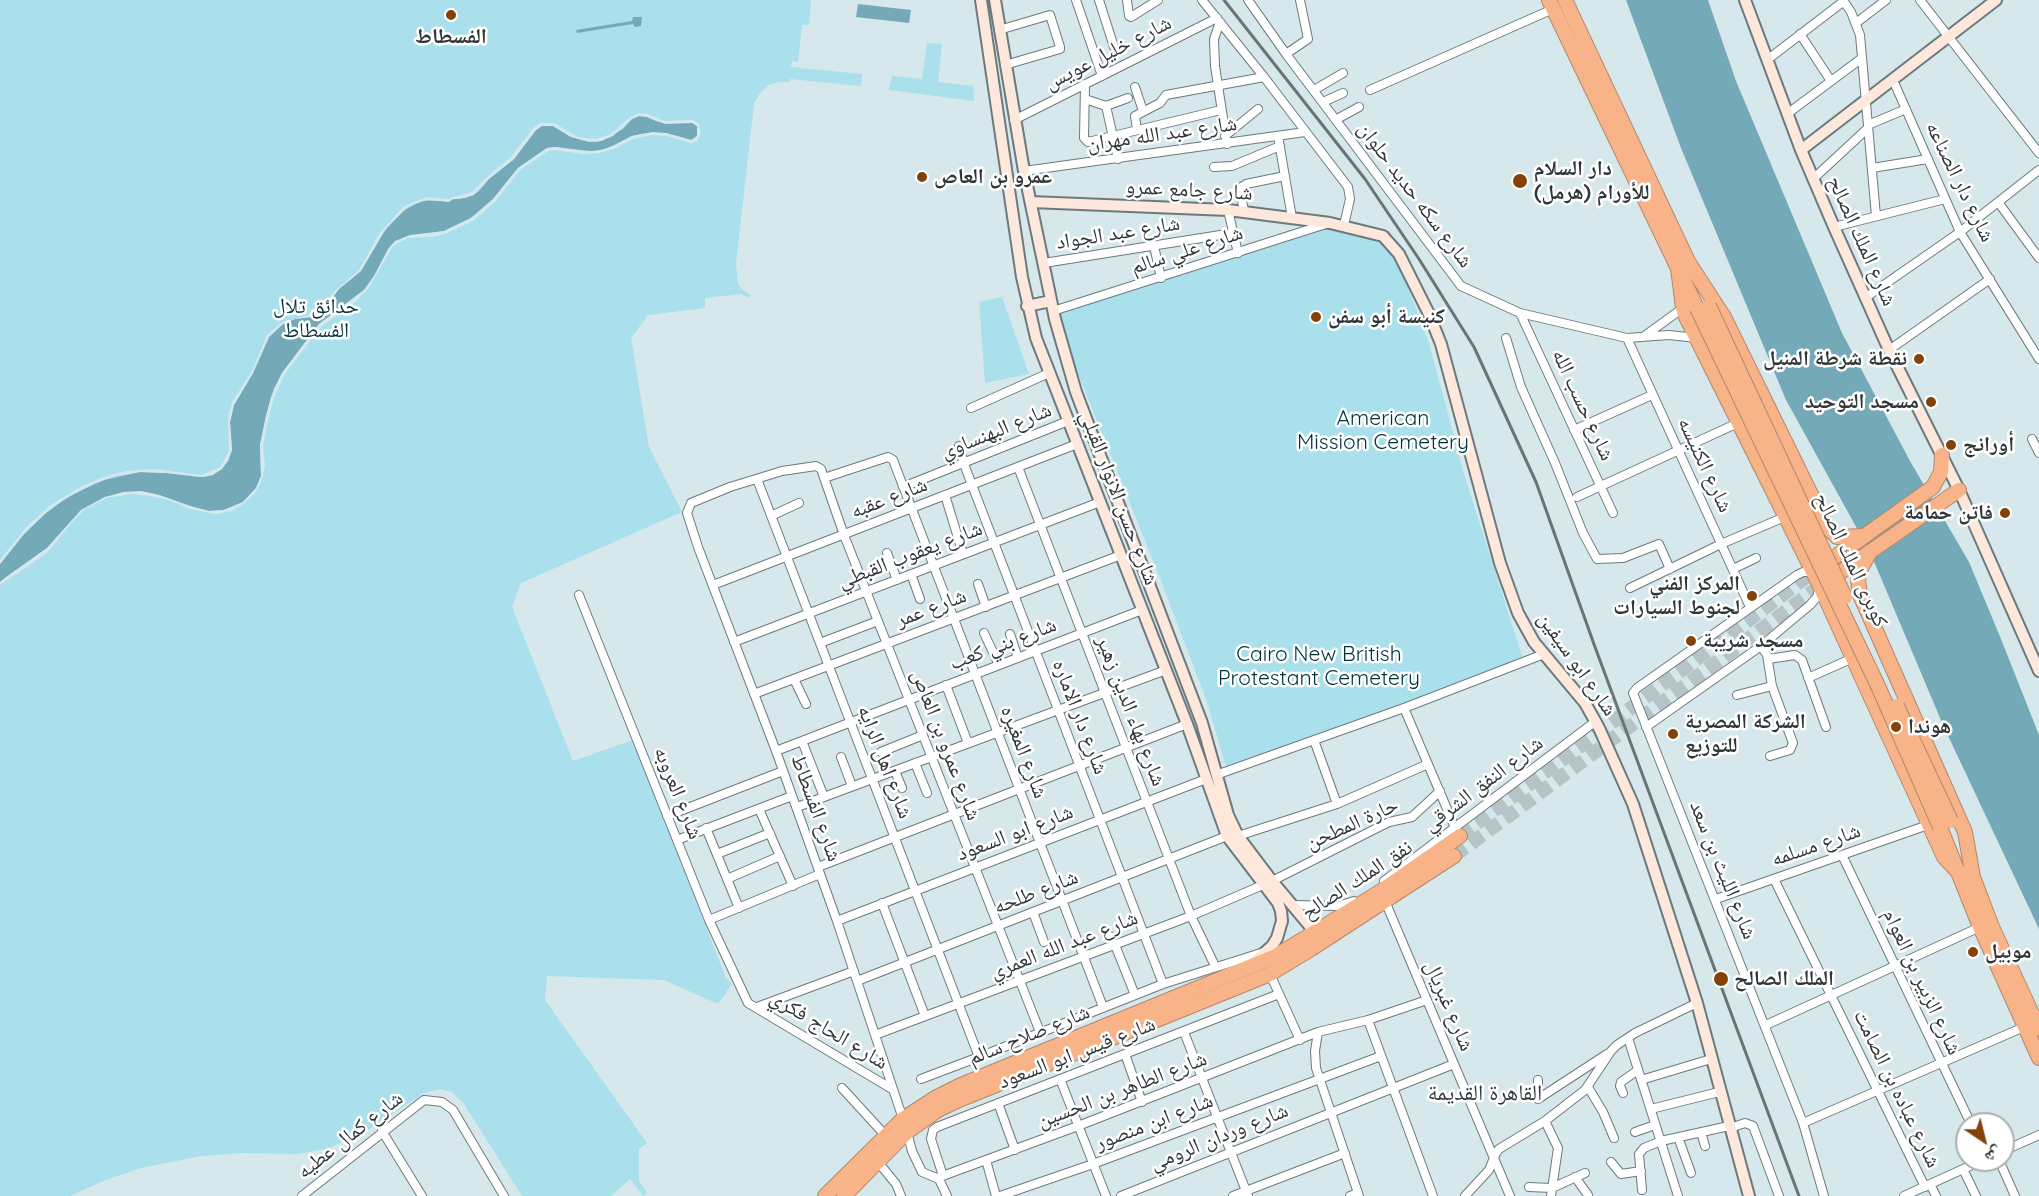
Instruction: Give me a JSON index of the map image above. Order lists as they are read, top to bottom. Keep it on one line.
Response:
{"streets":{"highway":["كوبرى الملك الصالح","نفق الملك الصالح","شارع صلاح سالم"],"main road":["شارع جامع عمرو","شارع الملك الصالح","شارع حسن الانوار القبلي","شارع ابو سيفين"],"street":["شارع خليل عويس","شارع عبد الله مهران","شارع دار الصناعه","شارع سكه حديد حلوان","شارع عبد الجواد","شارع علي سالم","شارع حسب الله","شارع البهنساوي","شارع الكنيسه","شارع عقبه","شارع يعقوب القبطي","شارع عمر","شارع بني كعب","شارع بهاء الدين زهير","شارع دار الاماره","شارع عمرو بن العاص","شارع المغيره","شارع اهل الرايه","شارع النفق الشرقي","شارع العروبه","شارع الفسطاط","حارة المطحن","شارع ابو السعود","شارع مسلمه","شارع الليث بن سعد","شارع طلحه","شارع عبد الله العمري","شارع الزبير بن العوام","شارع غبريال","شارع الحاج فكري","شارع قيس ابو السعود","شارع عباده بن الصامت","شارع الطاهر بن الحسين","شارع ابن منصور","شارع كمال عطيه","شارع وردان الرومي"]},"crossings":[["شارع خليل عويس","شارع حسن الانوار القبلي"],["شارع عبد الله مهران","شارع حسن الانوار القبلي"],["شارع جامع عمرو","شارع علي سالم"],["شارع جامع عمرو","شارع حسن الانوار القبلي"],["شارع جامع عمرو","شارع ابو سيفين"],["شارع سكه حديد حلوان","شارع حسب الله"],["شارع سكه حديد حلوان","شارع الكنيسه"],["شارع عبد الجواد","شارع حسن الانوار القبلي"],["شارع علي سالم","شارع حسن الانوار القبلي"],["شارع البهنساوي","شارع حسن الانوار القبلي"],["شارع البهنساوي","شارع دار الاماره"],["شارع البهنساوي","شارع المغيره"],["شارع الكنيسه","شارع الليث بن سعد"],["شارع عقبه","شارع حسن الانوار القبلي"],["شارع عقبه","شارع بهاء الدين زهير"],["شارع عقبه","شارع دار الاماره"],["شارع عقبه","شارع عمرو بن العاص"],["شارع عقبه","شارع المغيره"],["شارع عقبه","شارع اهل الرايه"],["شارع عقبه","شارع الفسطاط"],["شارع حسن الانوار القبلي","شارع يعقوب القبطي"],["شارع حسن الانوار القبلي","شارع عمر"],["شارع حسن الانوار القبلي","شارع بني كعب"],["شارع حسن الانوار القبلي","حارة المطحن"],["شارع حسن الانوار القبلي","شارع ابو السعود"],["شارع حسن الانوار القبلي","نفق الملك الصالح"],["شارع حسن الانوار القبلي","شارع طلحه"],["شارع حسن الانوار القبلي","شارع عبد الله العمري"],["شارع حسن الانوار القبلي","شارع صلاح سالم"],["شارع يعقوب القبطي","شارع بهاء الدين زهير"],["شارع يعقوب القبطي","شارع دار الاماره"],["شارع يعقوب القبطي","شارع عمرو بن العاص"],["شارع يعقوب القبطي","شارع المغيره"],["شارع يعقوب القبطي","شارع اهل الرايه"],["شارع يعقوب القبطي","شارع الفسطاط"],["شارع عمر","شارع بهاء الدين زهير"],["شارع عمر","شارع دار الاماره"],["شارع عمر","شارع عمرو بن العاص"],["شارع عمر","شارع المغيره"],["شارع عمر","شارع اهل الرايه"],["شارع عمر","شارع الفسطاط"],["شارع بني كعب","شارع بهاء الدين زهير"],["شارع بني كعب","شارع دار الاماره"],["شارع بني كعب","شارع عمرو بن العاص"],["شارع بني كعب","شارع المغيره"],["شارع بني كعب","شارع اهل الرايه"],["شارع بني كعب","شارع الفسطاط"],["شارع ابو سيفين","شارع النفق الشرقي"],["شارع ابو سيفين","شارع ابو السعود"],["شارع بهاء الدين زهير","شارع ابو السعود"],["شارع بهاء الدين زهير","شارع طلحه"],["شارع بهاء الدين زهير","شارع عبد الله العمري"],["شارع دار الاماره","شارع ابو السعود"],["شارع دار الاماره","شارع طلحه"],["شارع دار الاماره","شارع عبد الله العمري"],["شارع عمرو بن العاص","شارع المغيره"],["شارع عمرو بن العاص","شارع اهل الرايه"],["شارع عمرو بن العاص","شارع الفسطاط"],["شارع عمرو بن العاص","شارع ابو السعود"],["شارع عمرو بن العاص","شارع طلحه"],["شارع عمرو بن العاص","شارع عبد الله العمري"],["شارع المغيره","شارع ابو السعود"],["شارع المغيره","شارع طلحه"],["شارع المغيره","شارع عبد الله العمري"],["شارع اهل الرايه","شارع الفسطاط"],["شارع اهل الرايه","شارع ابو السعود"],["شارع اهل الرايه","شارع طلحه"],["شارع اهل الرايه","شارع عبد الله العمري"],["شارع النفق الشرقي","نفق الملك الصالح"],["شارع العروبه","شارع الحاج فكري"],["شارع الفسطاط","شارع ابو السعود"],["شارع الفسطاط","شارع طلحه"],["شارع الفسطاط","شارع عبد الله العمري"],["شارع الفسطاط","شارع الحاج فكري"],["شارع الفسطاط","شارع صلاح سالم"],["شارع الفسطاط","شارع قيس ابو السعود"],["شارع الفسطاط","شارع الطاهر بن الحسين"],["حارة المطحن","شارع عبد الله العمري"],["شارع مسلمه","شارع الليث بن سعد"],["شارع مسلمه","شارع الزبير بن العوام"],["شارع مسلمه","شارع عباده بن الصامت"],["نفق الملك الصالح","شارع غبريال"],["نفق الملك الصالح","شارع صلاح سالم"],["شارع غبريال","شارع الطاهر بن الحسين"],["شارع غبريال","شارع وردان الرومي"],["شارع الحاج فكري","شارع صلاح سالم"],["شارع قيس ابو السعود","شارع الطاهر بن الحسين"]],"districts":["القاهرة القديمة"],"parks":["حدائق تلال الفسطاط","American Mission Cemetery","Cairo New British Protestant Cemetery"],"places":["الفسطاط","عمرو بن العاص","دار السلام للأورام (هرمل)","كنيسة أبو سفن","نقطة شرطة المنيل","مسجد التوحيد","أورانج","فاتن حمامة","المركز الفني لجنوط السيارات","مسجد شريبة","هوندا","الشركة المصرية للتوزيع","موبيل","الملك الصالح"],"north":"bottom right"}
